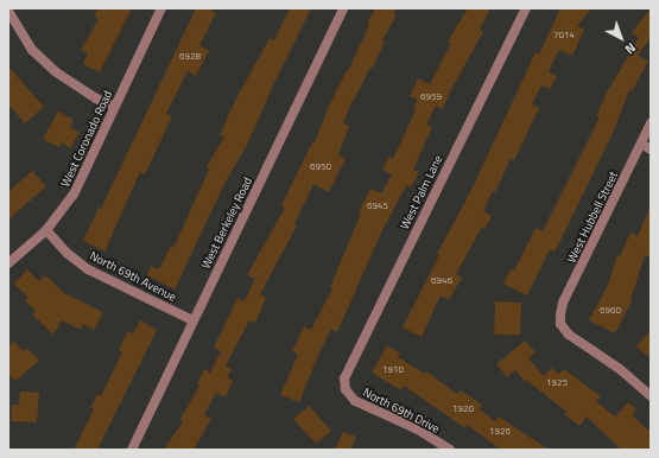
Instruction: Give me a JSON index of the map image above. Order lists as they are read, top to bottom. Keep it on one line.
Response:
{"streets":{"street":["West Coronado Road","West Palm Lane","West Hubbell Street","West Berkeley Road","North 69th Avenue","North 69th Drive"]},"crossings":[["West Coronado Road","North 69th Avenue"],["West Palm Lane","North 69th Drive"],["West Berkeley Road","North 69th Avenue"]],"house_numbers":["7014","6928","6959","6950","6945","6946","6960","1910","1925","1920","1926"],"north":"bottom right"}
